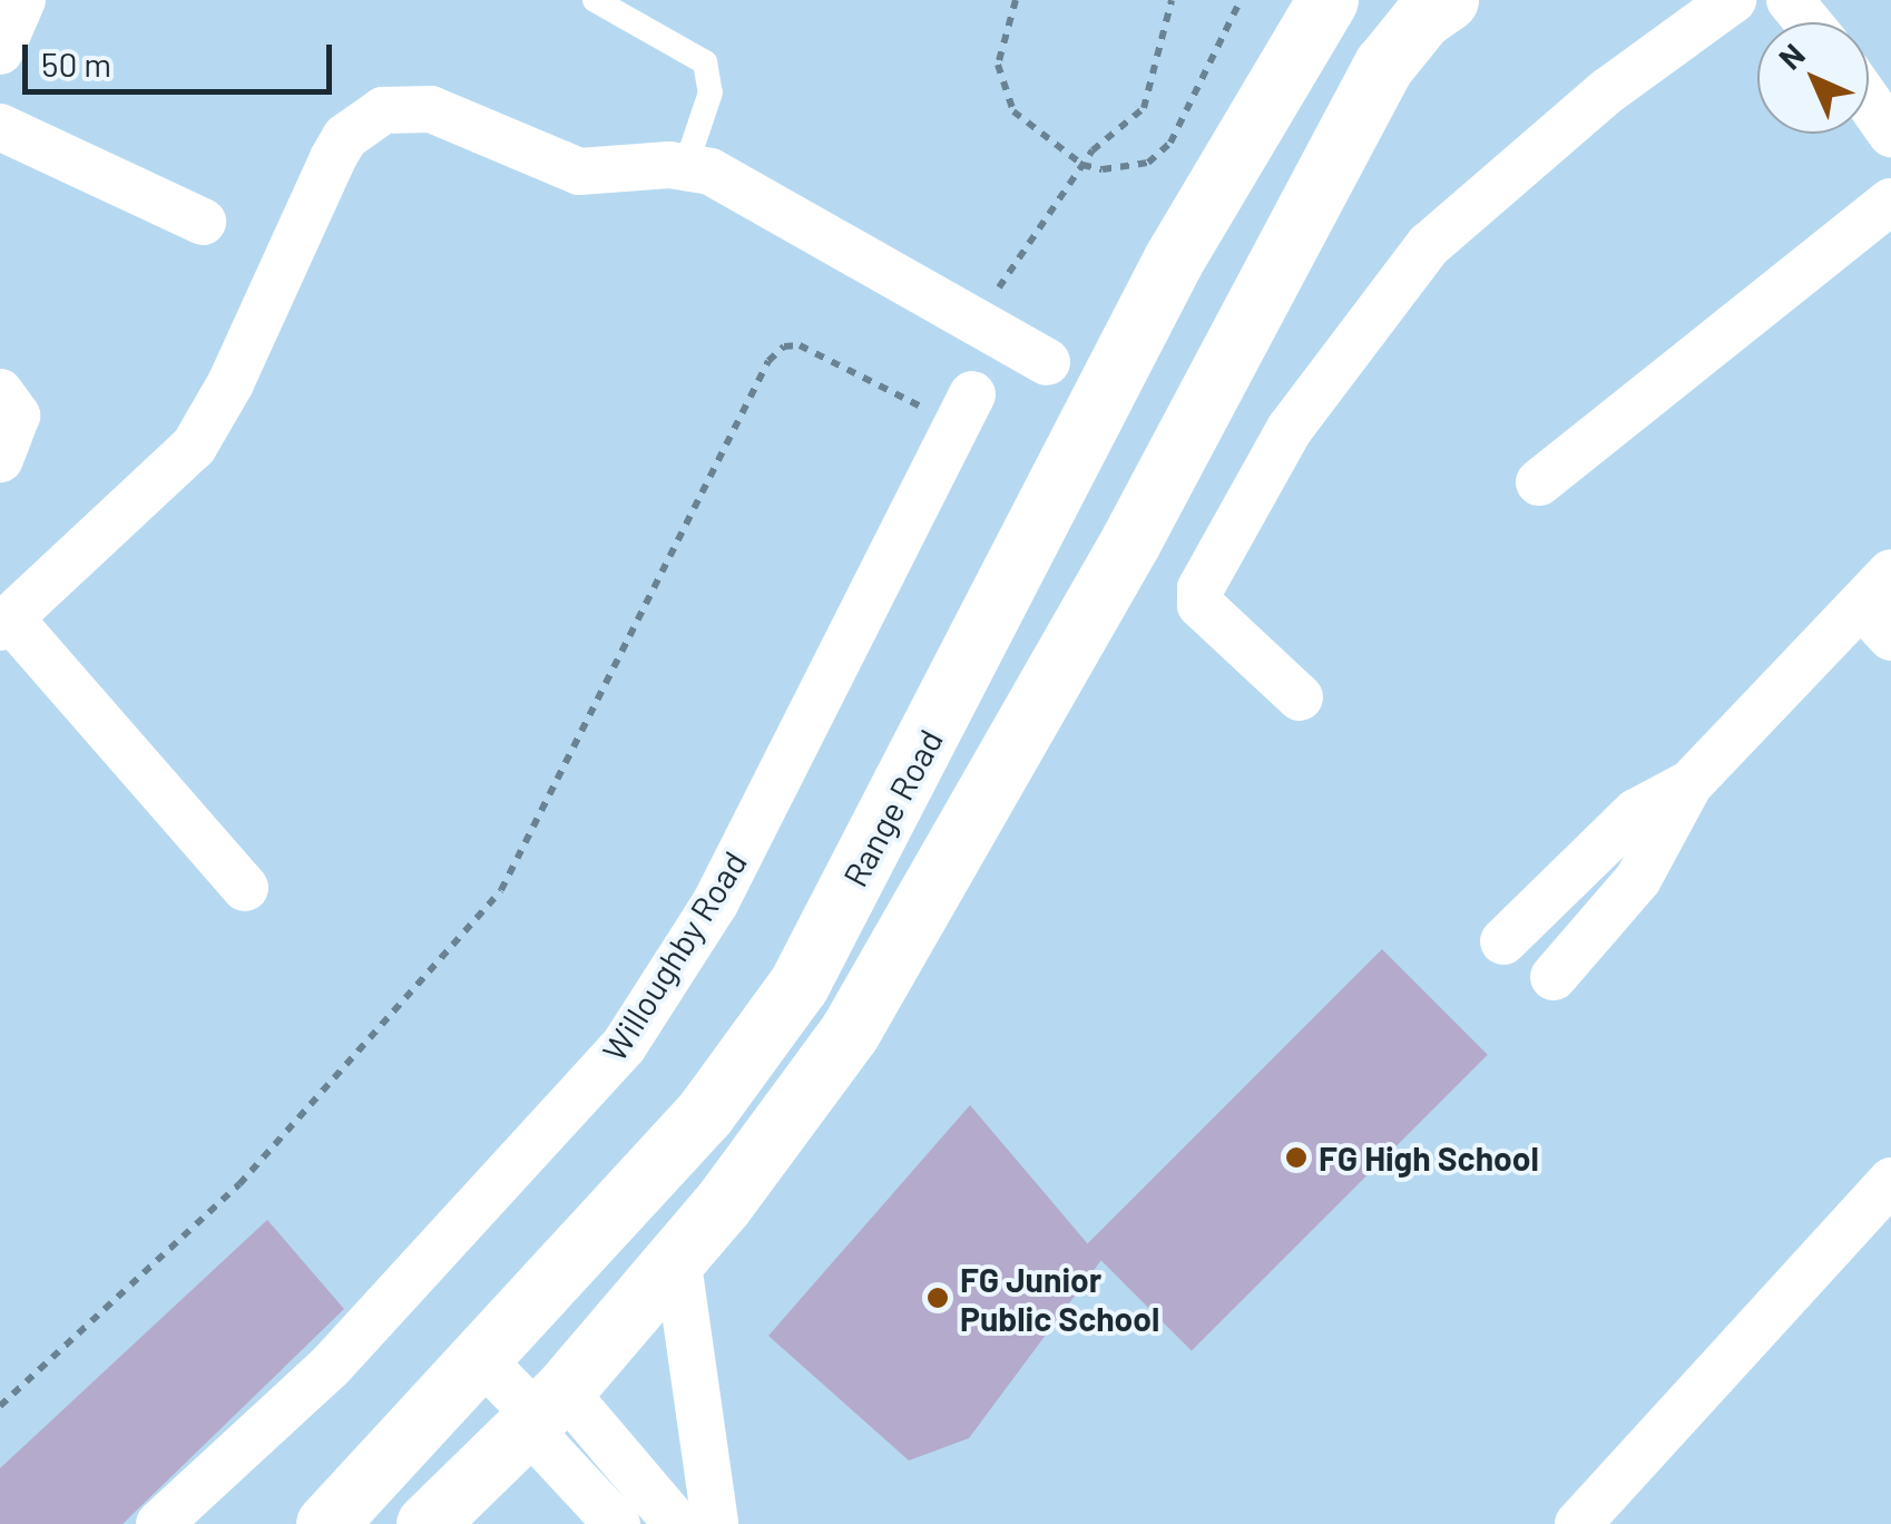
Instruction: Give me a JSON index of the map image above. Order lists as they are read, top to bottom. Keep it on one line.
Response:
{"streets":{"main road":["Range Road"],"street":["Willoughby Road"]},"places":["FG High School","FG Junior Public School"],"scale_bar":"50 m","north":"top left"}
